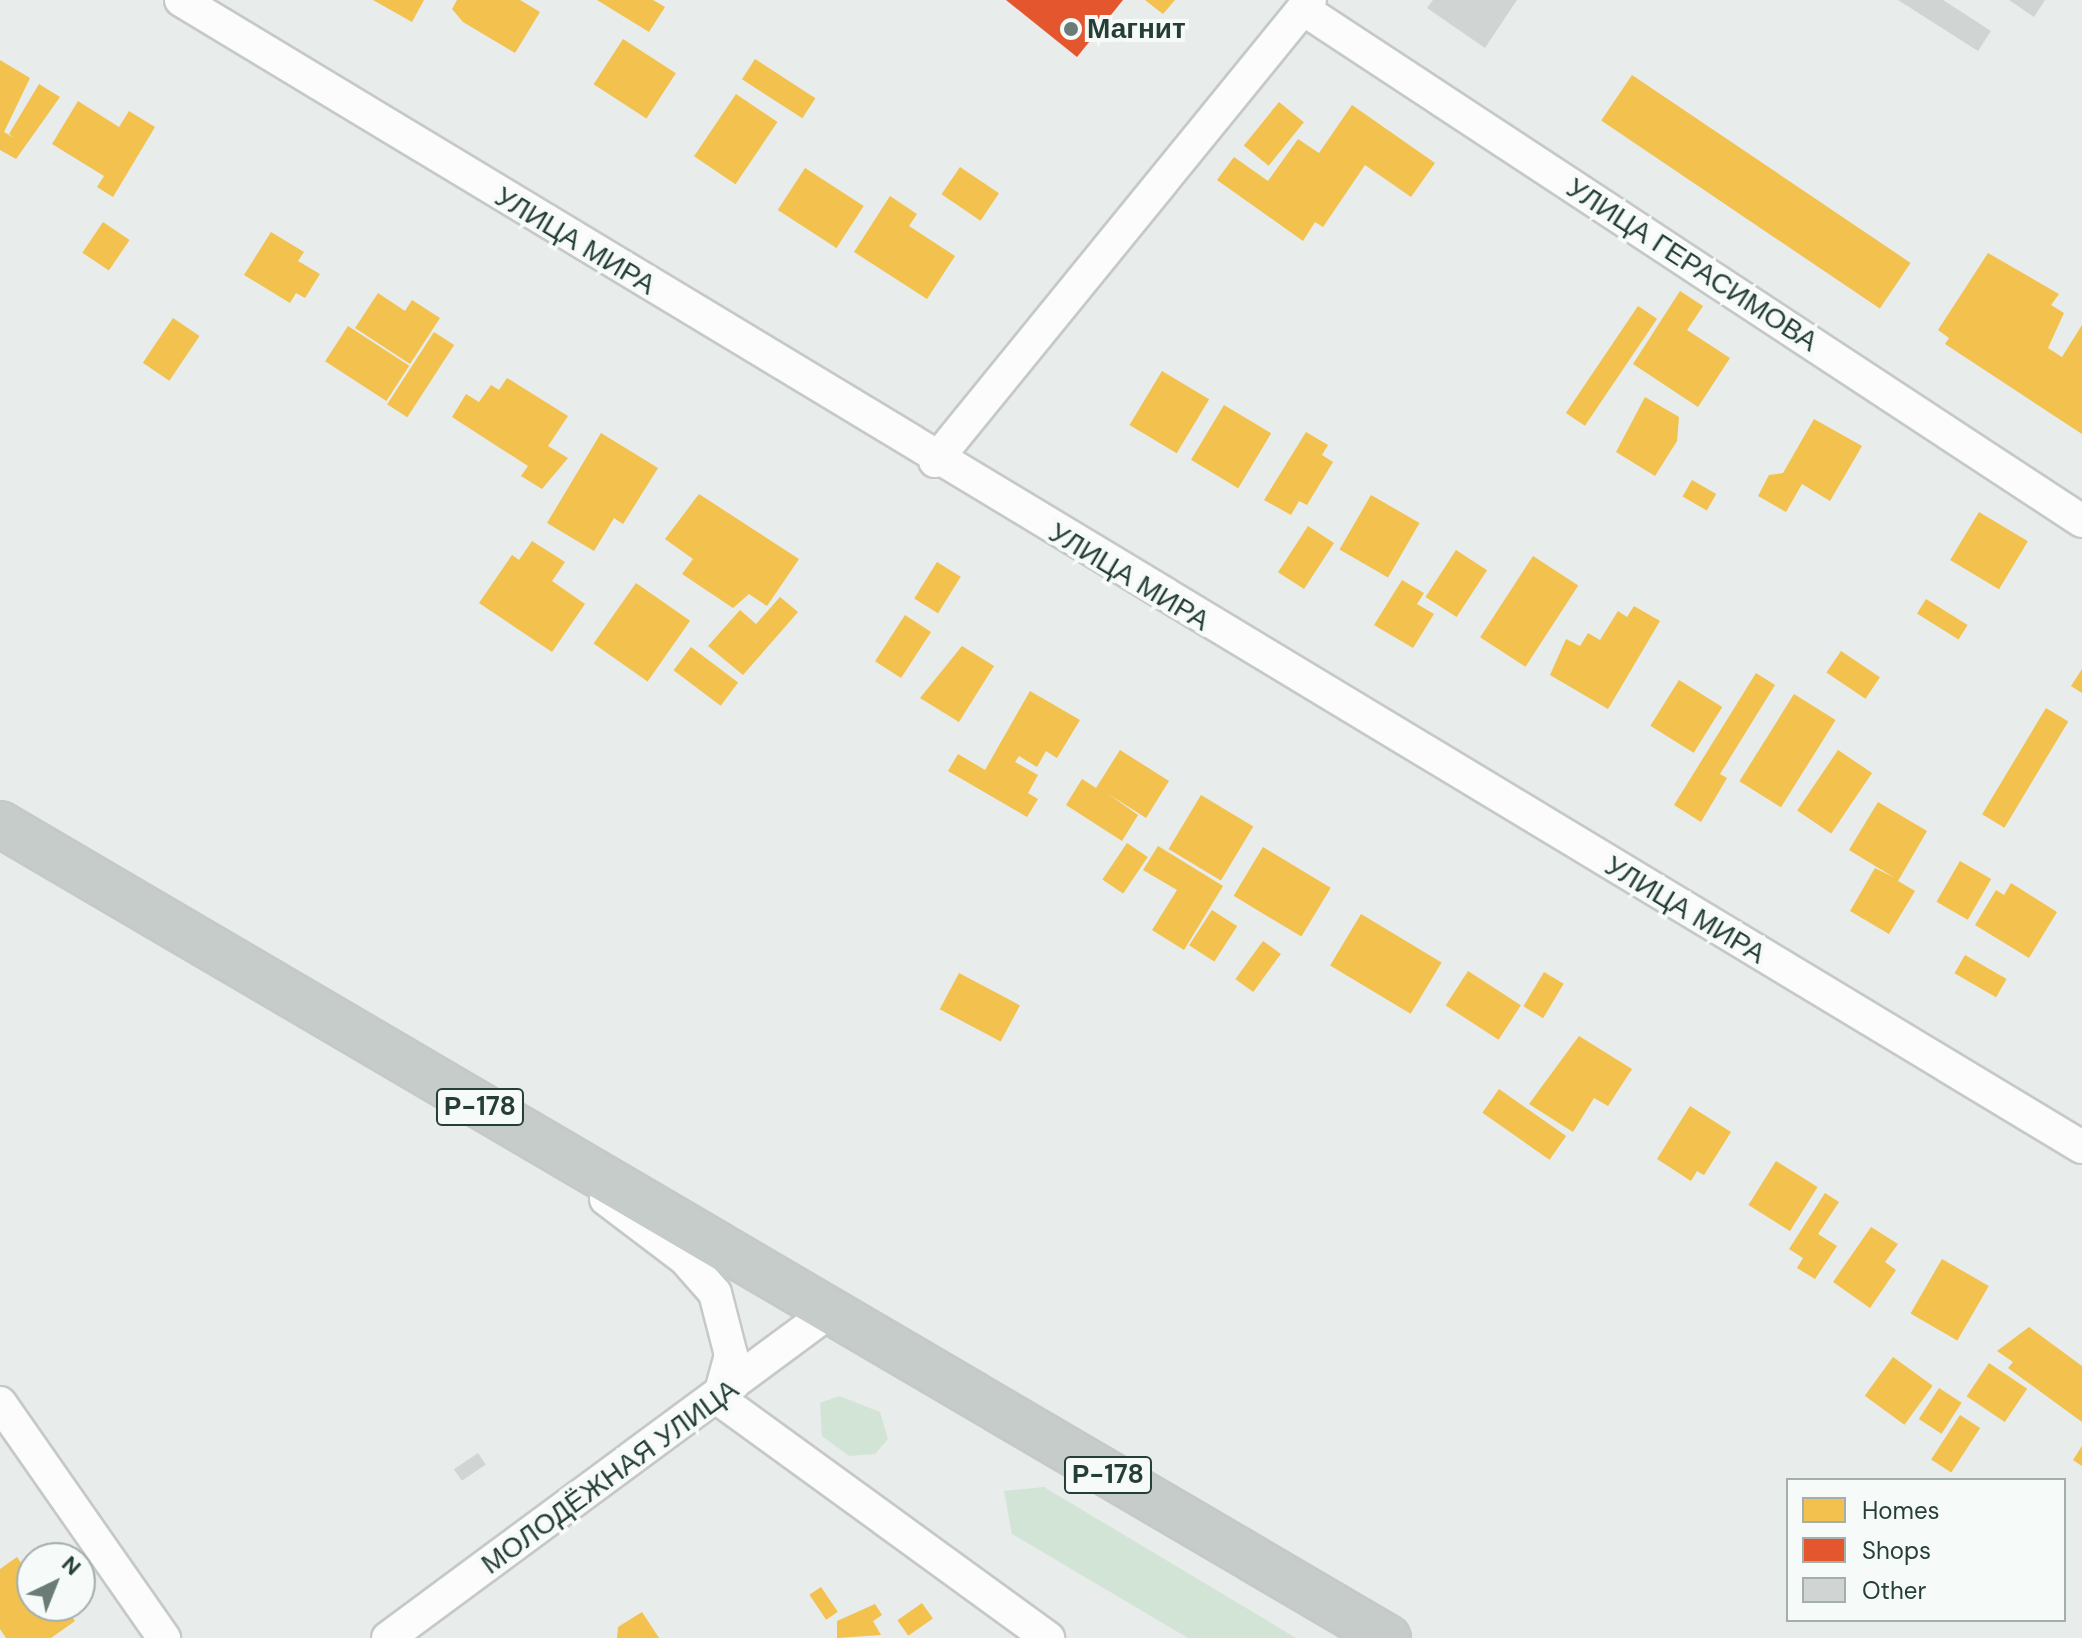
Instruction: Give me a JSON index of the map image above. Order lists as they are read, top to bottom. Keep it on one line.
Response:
{"streets":{"highway":["Р-178"],"street":["УЛИЦА МИРА","УЛИЦА ГЕРАСИМОВА","МОЛОДЁЖНАЯ УЛИЦА"]},"crossings":[["Р-178","МОЛОДЁЖНАЯ УЛИЦА"]],"places":["Магнит"],"legend":["Homes","Shops","Other"],"north":"top right"}
